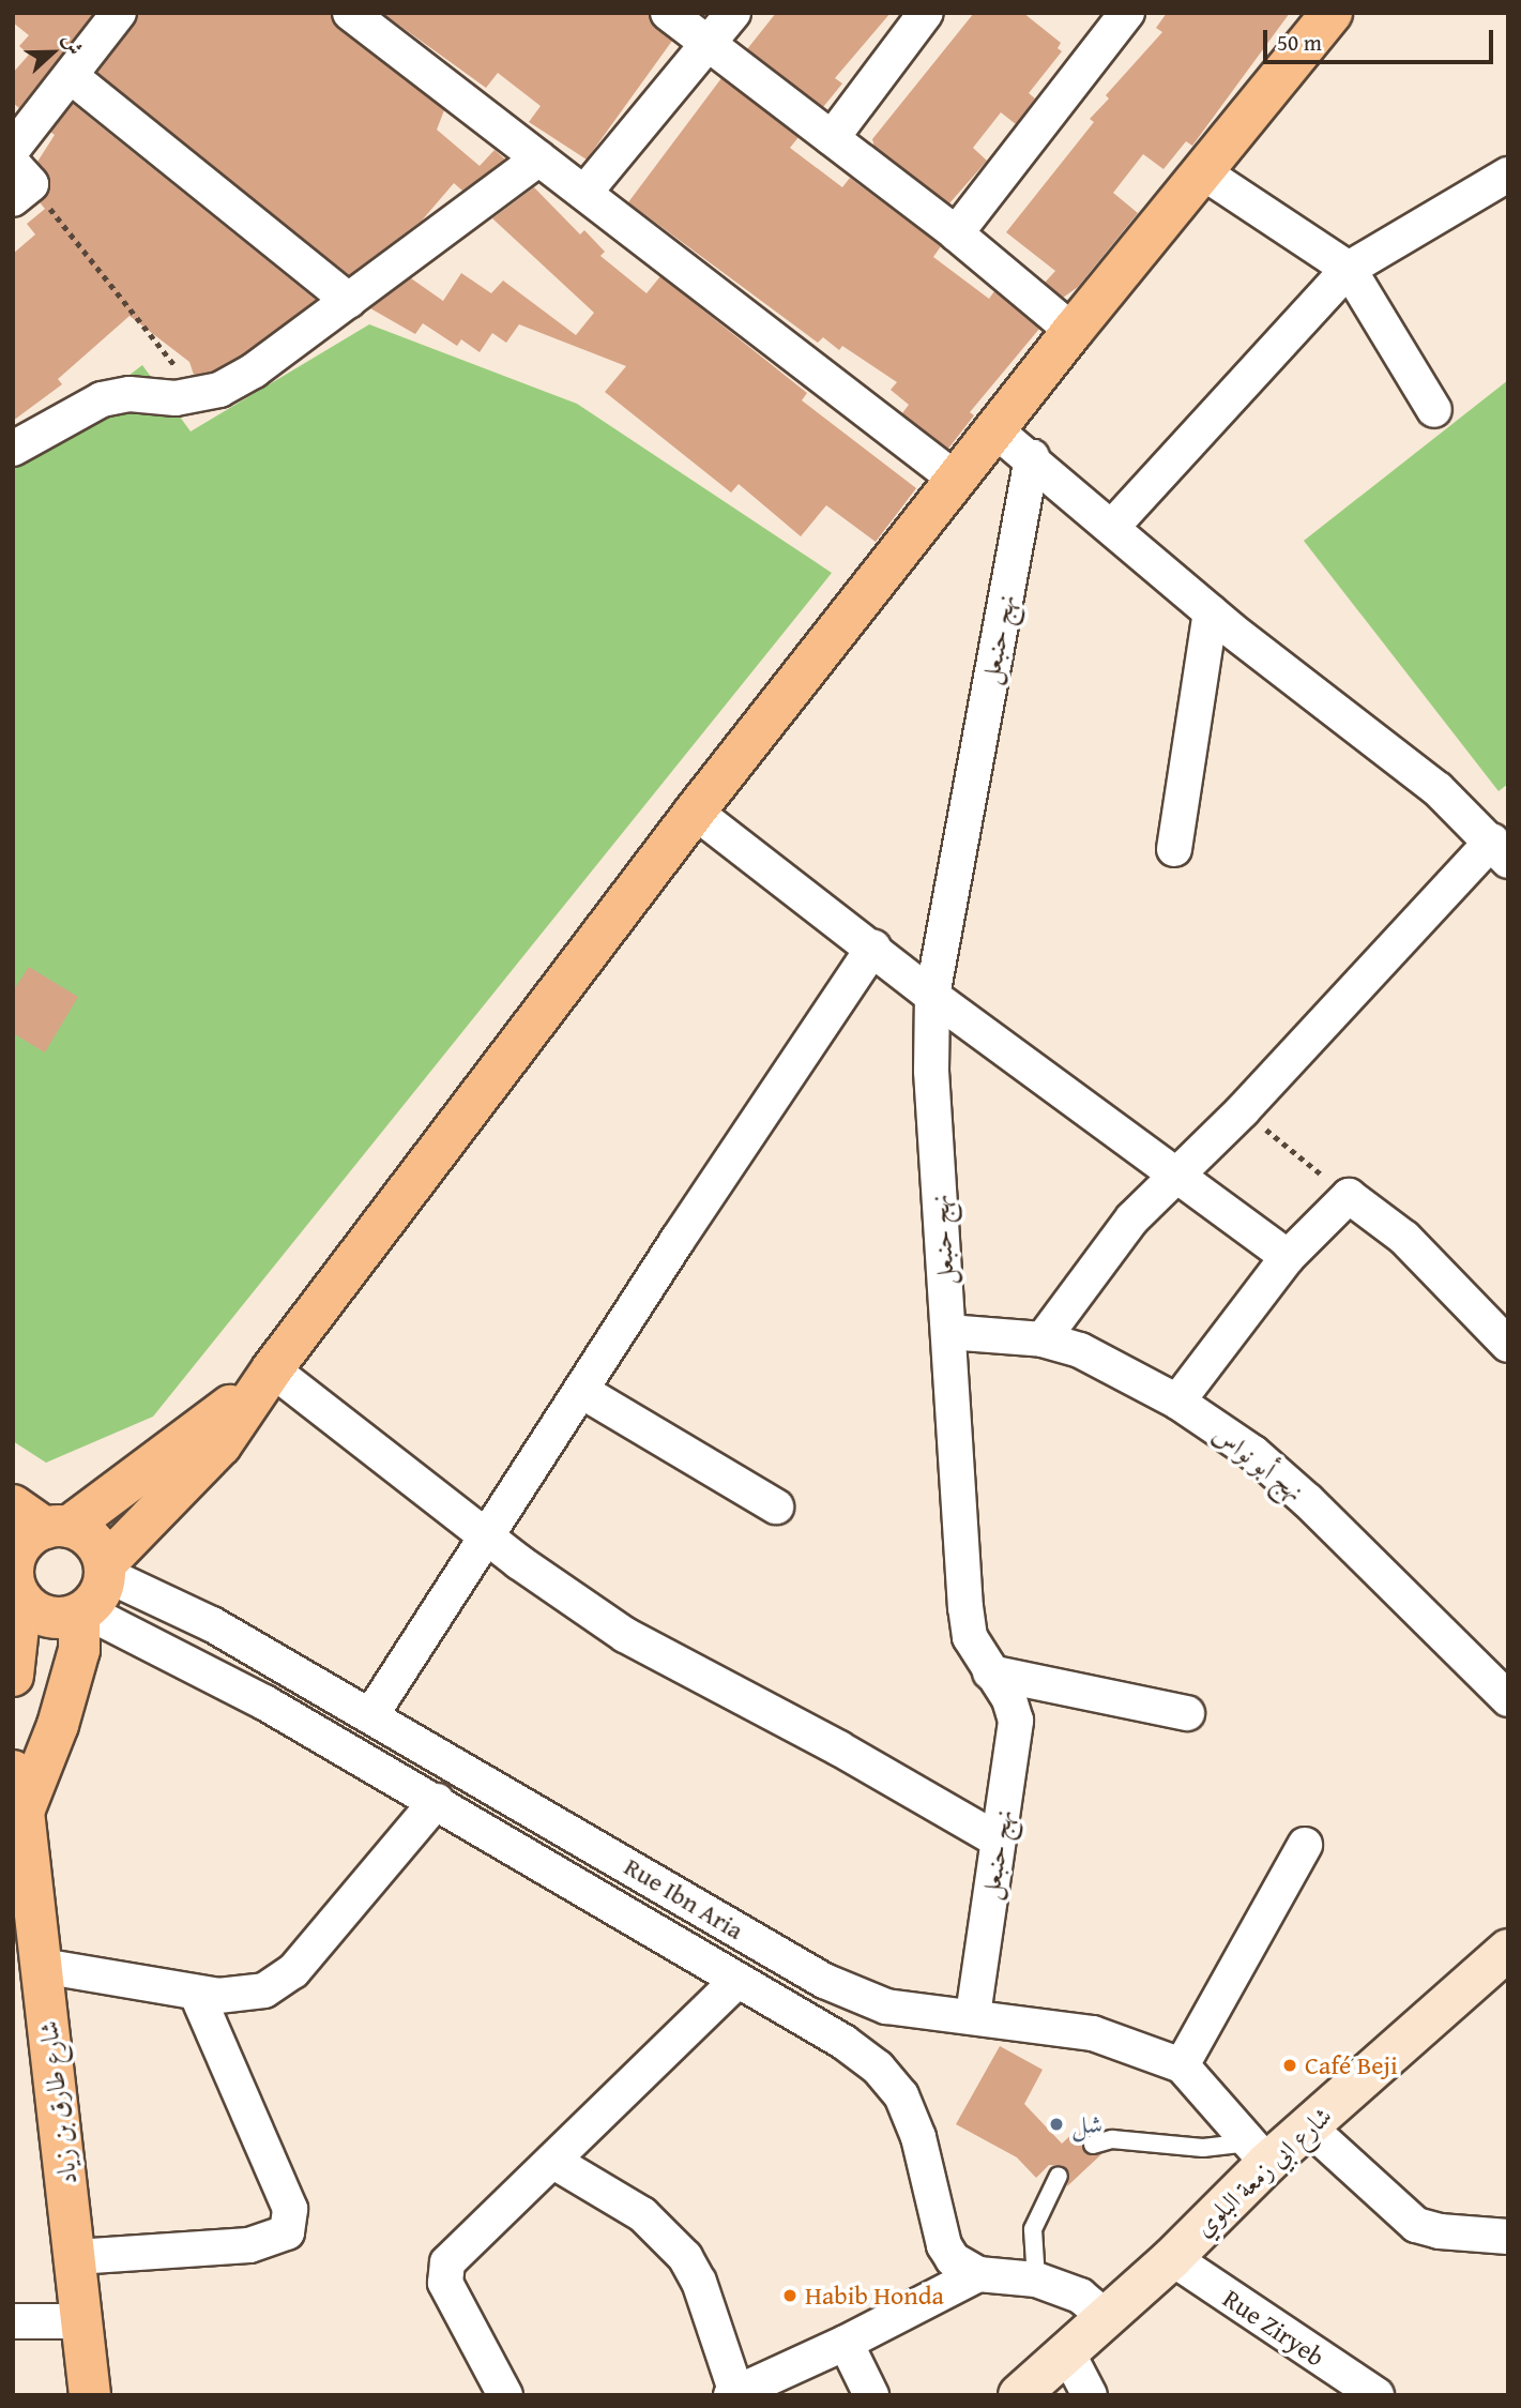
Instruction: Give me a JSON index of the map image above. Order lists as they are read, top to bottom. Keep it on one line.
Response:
{"streets":{"main road":["شارع طارق بن زياد","شارع ابي زمعة البلوي"],"street":["نهج حنبعل","نهج أبو نواس","Rue Ibn Aria","Rue Ziryeb"]},"crossings":[["نهج حنبعل","نهج أبو نواس"],["نهج حنبعل","Rue Ibn Aria"],["Rue Ibn Aria","شارع طارق بن زياد"],["Rue Ibn Aria","شارع ابي زمعة البلوي"],["شارع ابي زمعة البلوي","Rue Ziryeb"]],"places":["Café Beji","شل","Habib Honda"],"scale_bar":"50 m","north":"right"}
